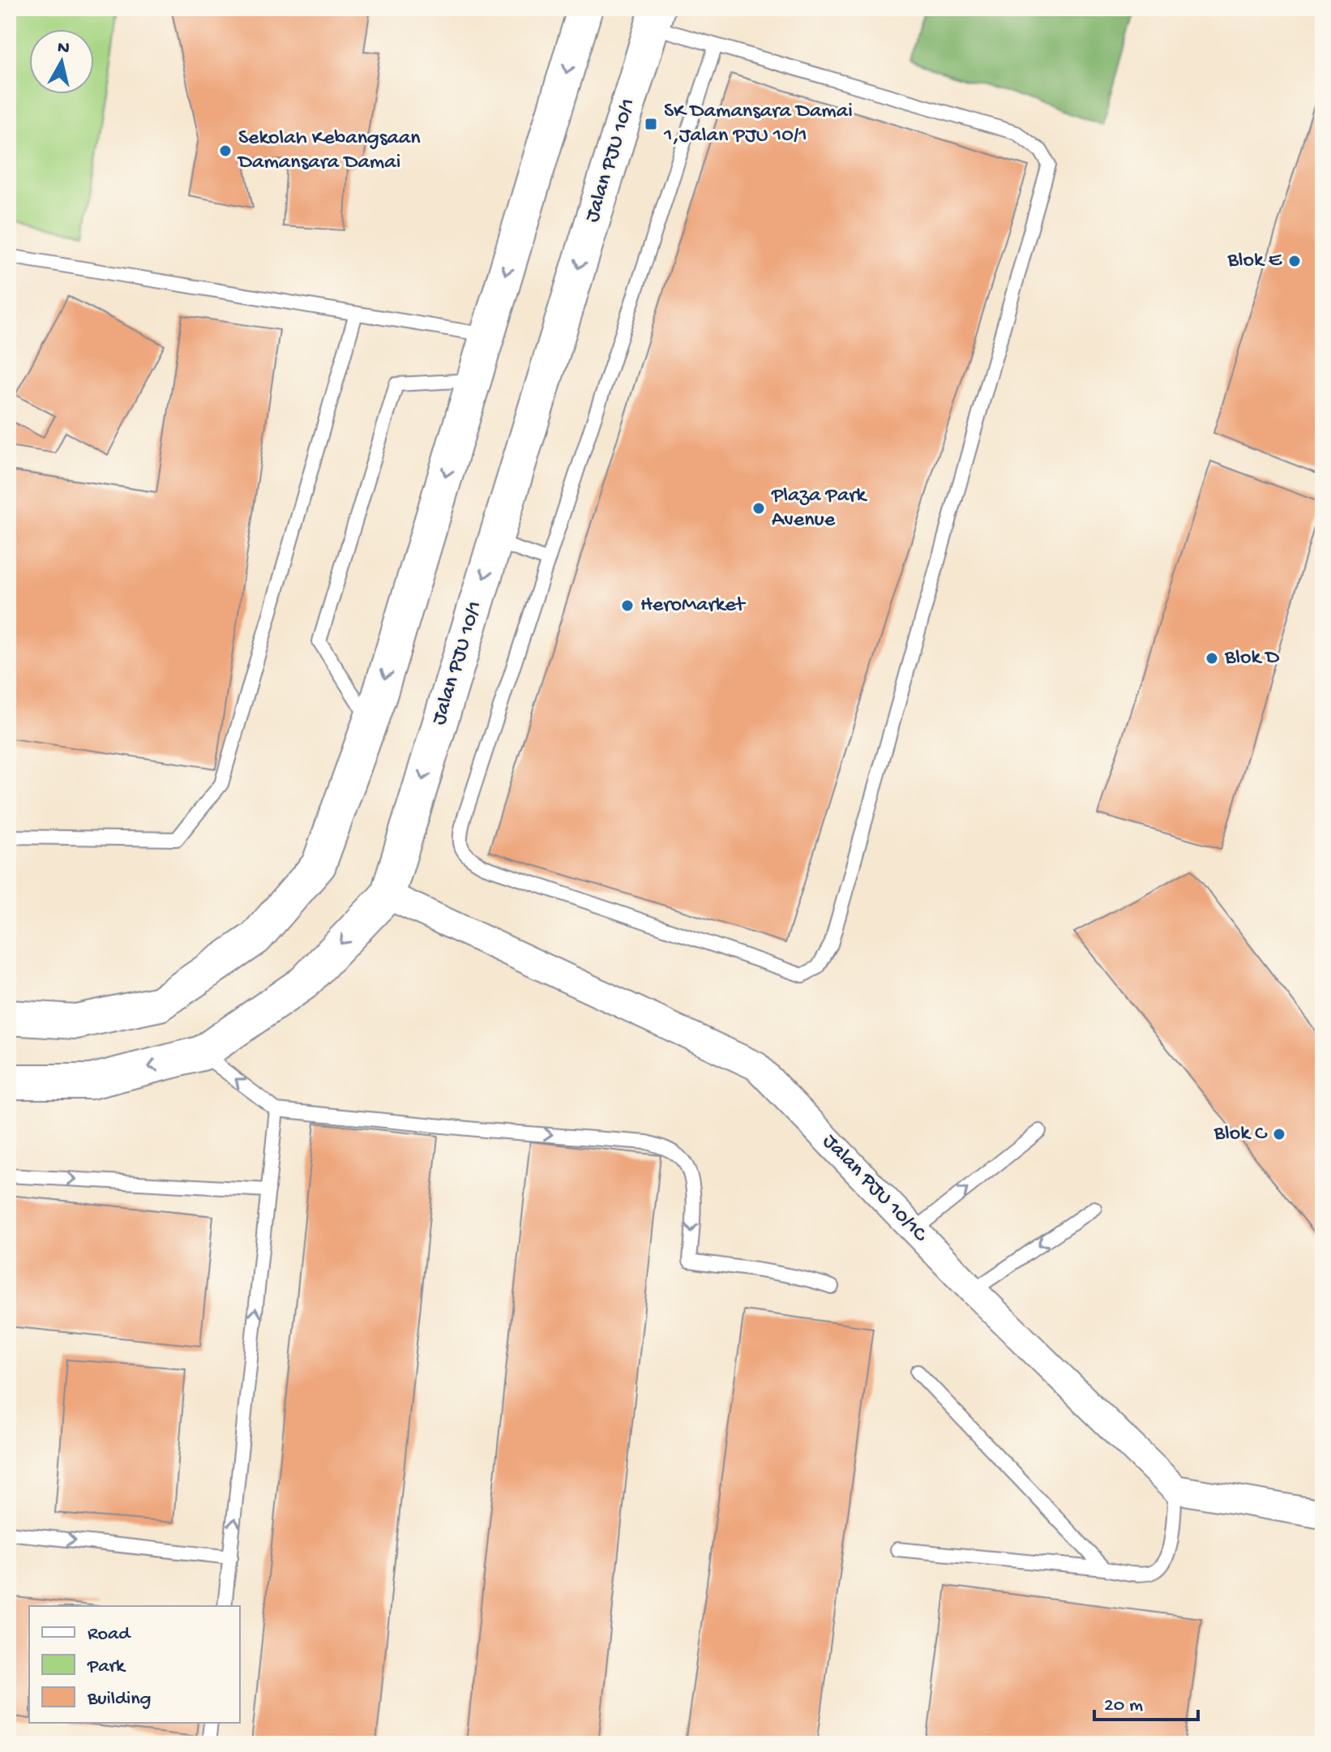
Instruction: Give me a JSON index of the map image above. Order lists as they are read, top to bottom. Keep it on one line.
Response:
{"streets":{"street":["Jalan PJU 10/1","Jalan PJU 10/1C"]},"crossings":[["Jalan PJU 10/1","Jalan PJU 10/1C"]],"places":{"transit":["SK Damansara Damai 1,Jalan PJU 10/1"],"other":["Sekolah Kebangsaan Damansara Damai","Blok E","Plaza Park Avenue","HeroMarket","Blok D","Blok C"]},"legend":["Road","Park","Building"],"scale_bar":"20 m","north":"top"}
